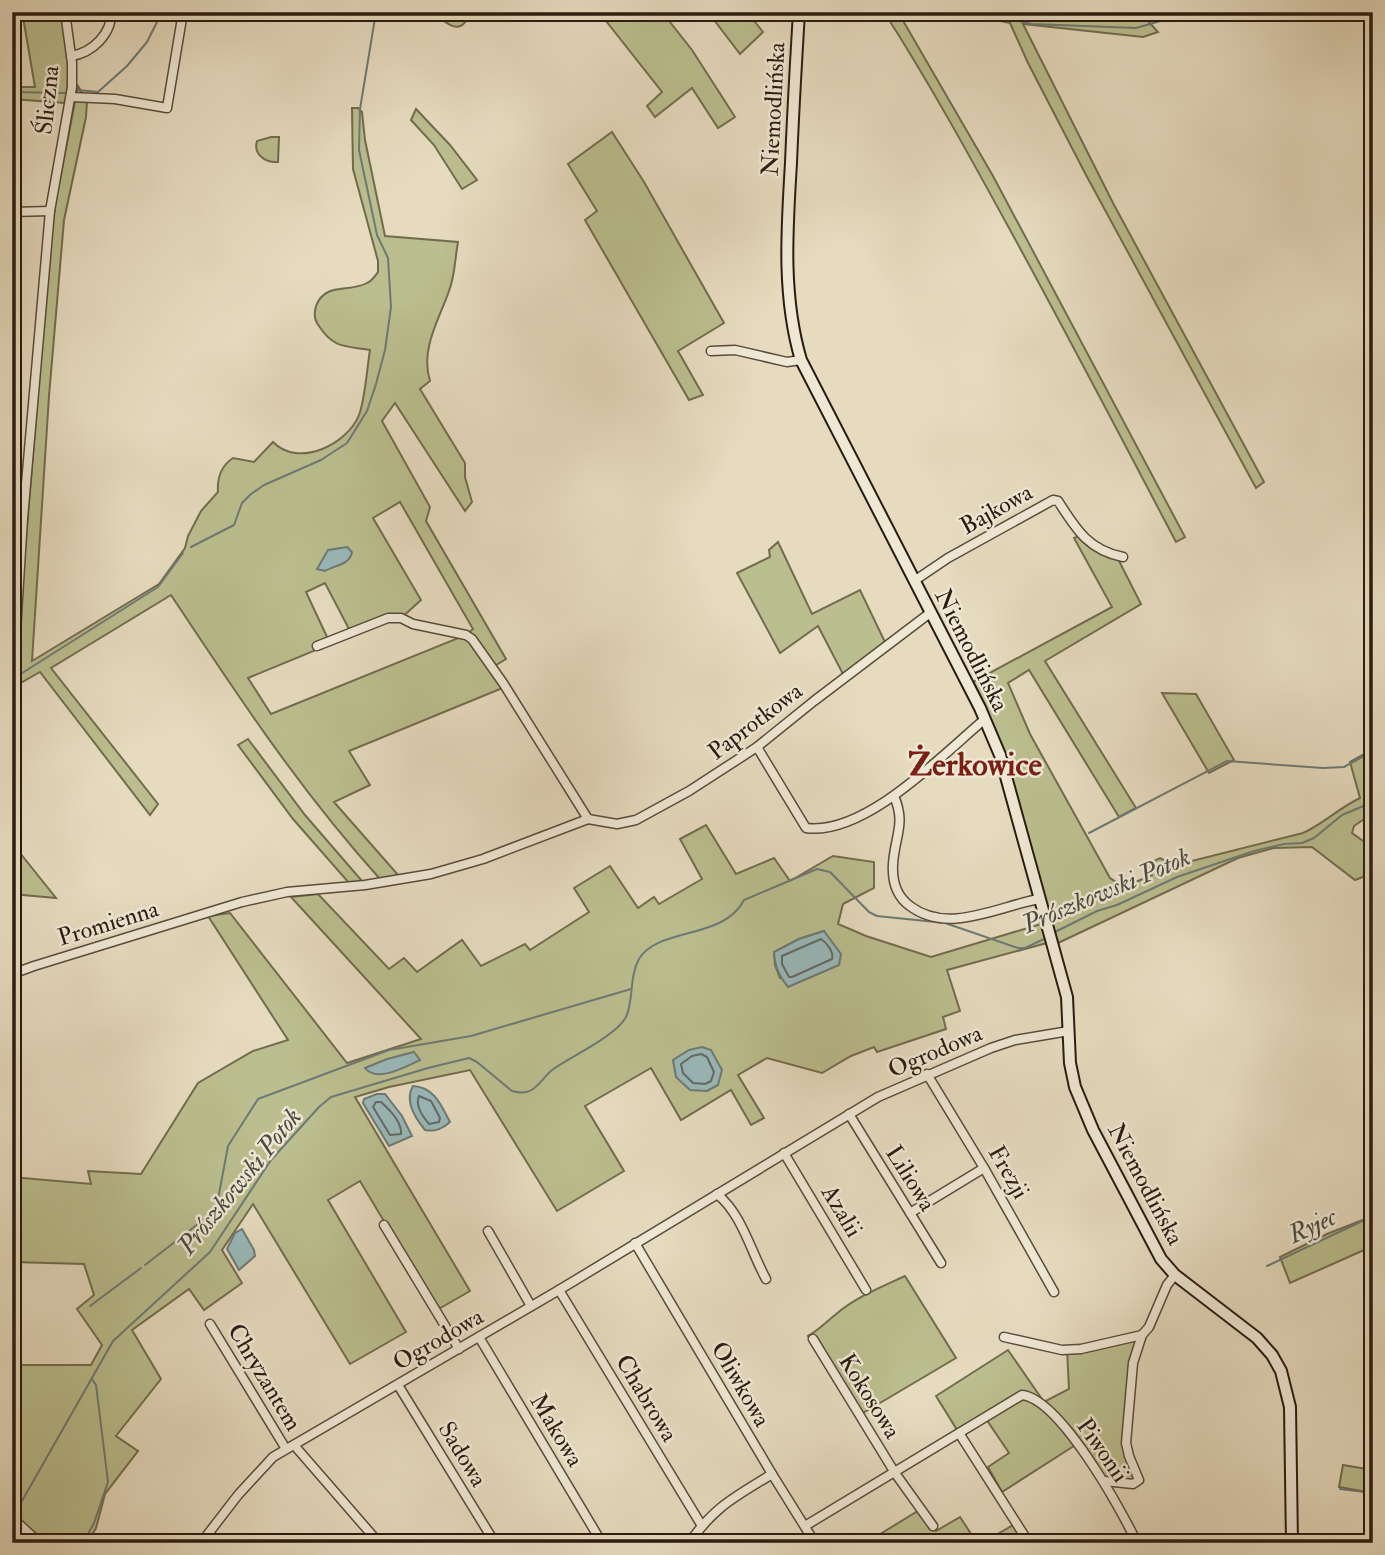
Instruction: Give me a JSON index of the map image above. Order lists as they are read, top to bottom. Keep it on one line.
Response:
{"streets":{"main road":["Niemodlińska"],"street":["Śliczna","Bajkowa","Paprotkowa","Promienna","Ogrodowa","Frezji","Liliowa","Azalii","Chryzantem","Oliwkowa","Kokosowa","Chabrowa","Makowa","Piwonii","Sadowa"]},"crossings":[["Niemodlińska","Bajkowa"],["Niemodlińska","Paprotkowa"],["Niemodlińska","Ogrodowa"],["Paprotkowa","Promienna"],["Ogrodowa","Frezji"],["Ogrodowa","Liliowa"],["Ogrodowa","Azalii"],["Ogrodowa","Chryzantem"],["Ogrodowa","Oliwkowa"],["Ogrodowa","Chabrowa"],["Ogrodowa","Makowa"],["Ogrodowa","Sadowa"]],"districts":["Żerkowice"],"water":["Prószkowski Potok","Ryjec"]}
